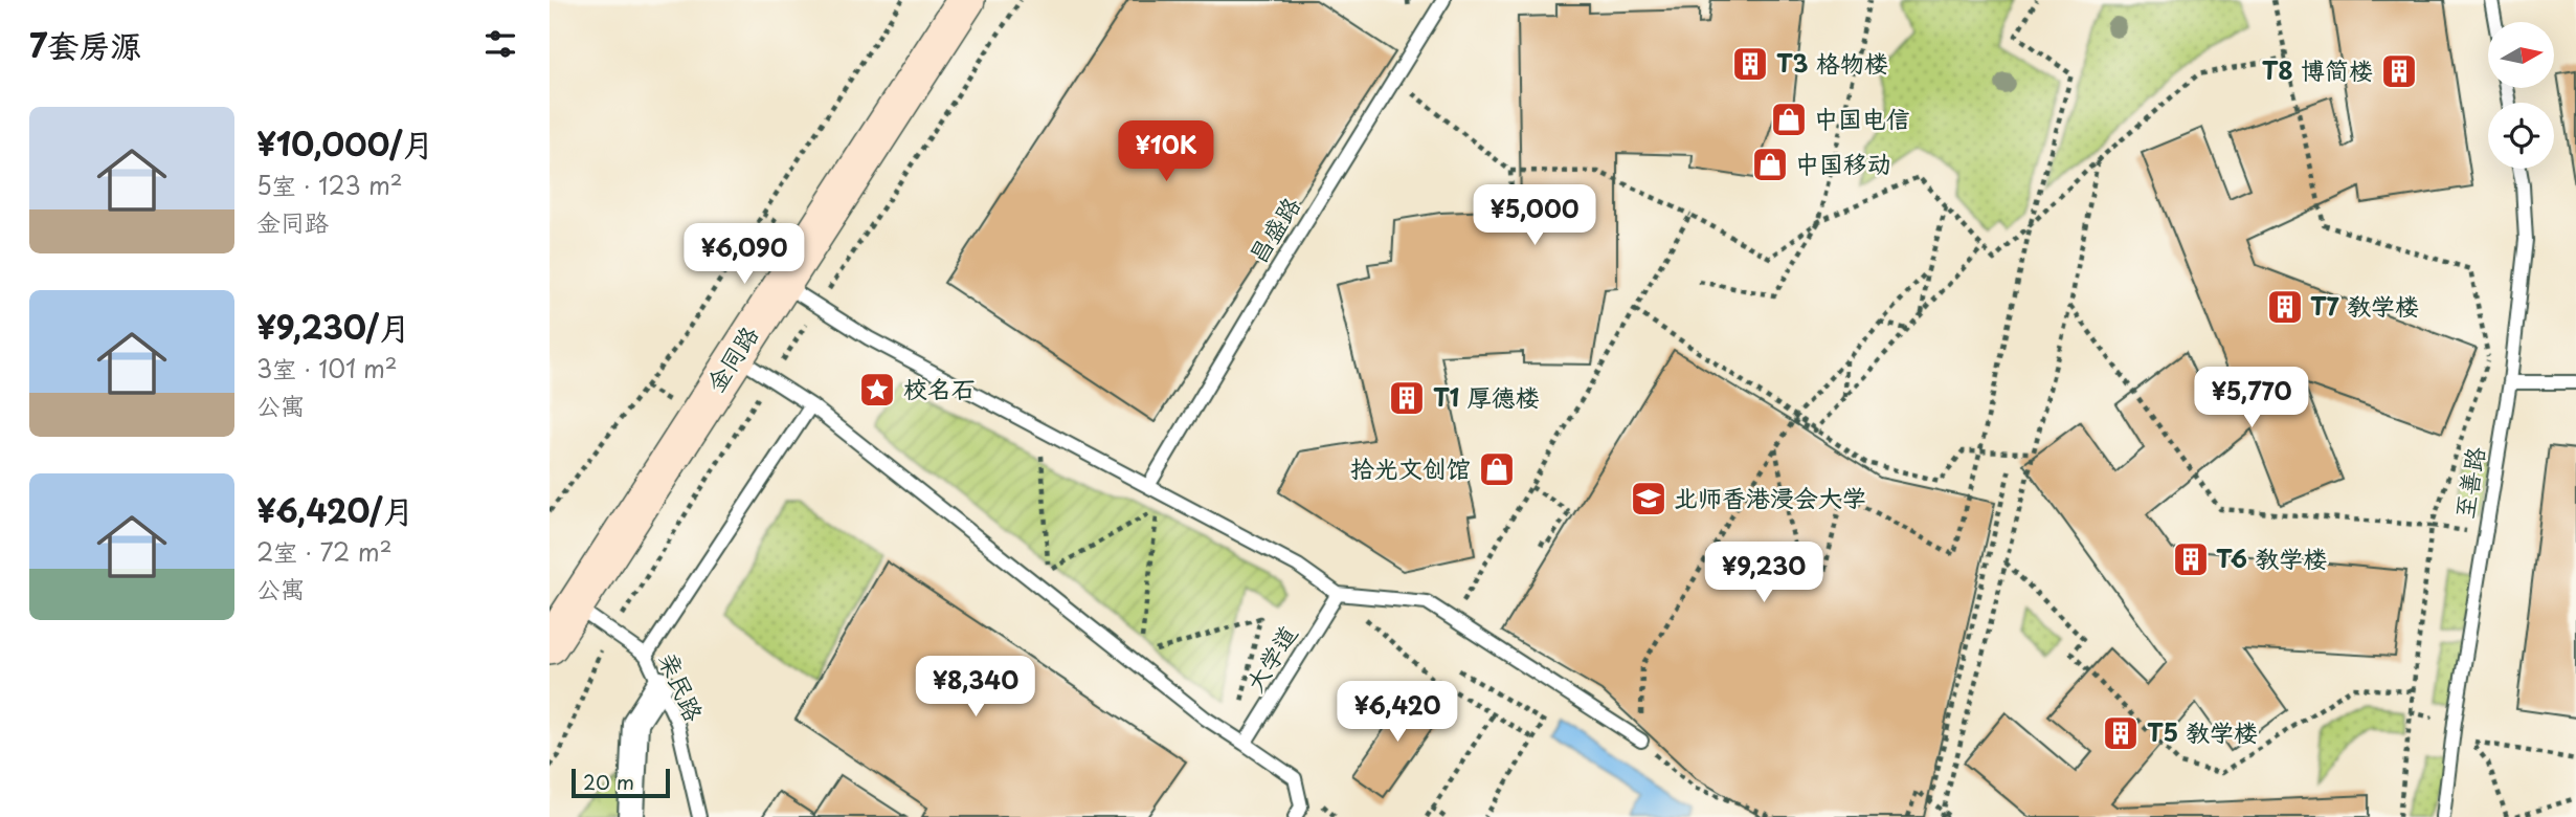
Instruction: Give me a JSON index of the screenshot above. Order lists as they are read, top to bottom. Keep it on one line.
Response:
{"streets":{"street":["金同路"],"lane":["昌盛路","至善路","大学道","亲民路"]},"crossings":[["金同路","亲民路"]],"places":{"building":["T3 格物楼","T8 博简楼","T7 教学楼","T1 厚德楼","T6 教学楼","T5 教学楼"],"shop":["中国电信","中国移动","拾光文创馆"],"place":["校名石"],"school or university":["北师香港浸会大学"]},"scale_bar":"20 m","north":"right","page":{"heading":"7套房源","list":[{"name":"¥10,000/月","note":"5室 · 123 m² · 金同路"},{"name":"¥9,230/月","note":"3室 · 101 m² · 公寓"},{"name":"¥6,420/月","note":"2室 · 72 m² · 公寓"}],"price":["¥10K","¥5,000","¥6,090","¥5,770","¥9,230","¥8,340","¥6,420"],"scale":"20 m"}}
